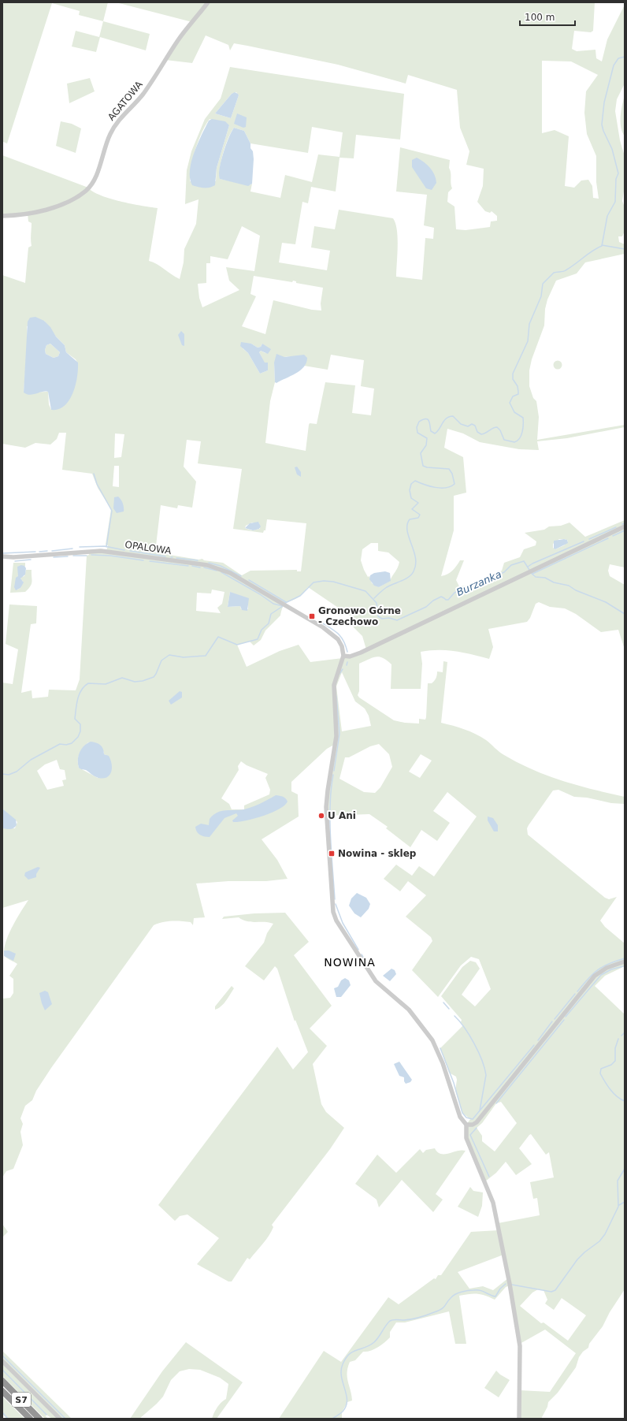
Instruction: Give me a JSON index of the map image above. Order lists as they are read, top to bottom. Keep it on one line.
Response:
{"streets":{"highway":["S7"],"street":["AGATOWA","OPALOWA"]},"districts":["NOWINA"],"water":["Burzanka"],"places":{"transit":["Gronowo Górne - Czechowo","Nowina - sklep"],"other":["U Ani"]},"scale_bar":"100 m"}
